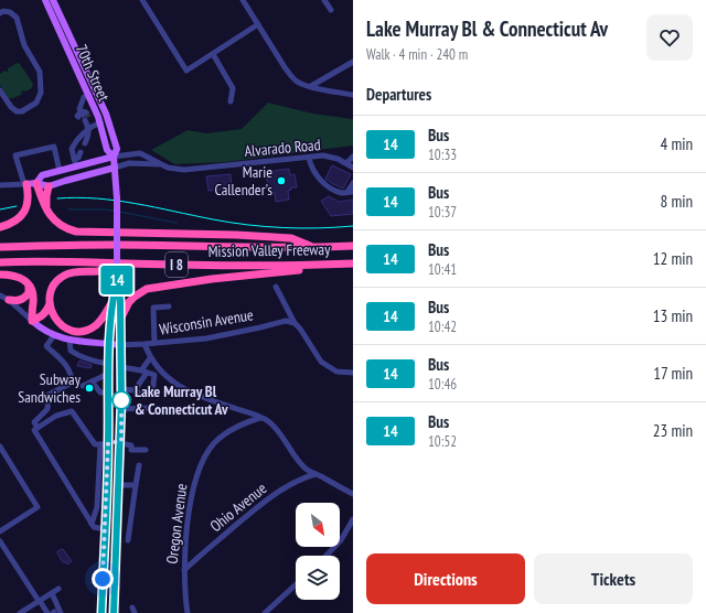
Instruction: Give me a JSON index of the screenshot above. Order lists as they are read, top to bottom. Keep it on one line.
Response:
{"streets":{"highway":["Mission Valley Freeway","I 8"],"main road":["70th Street","Alvarado Road"],"street":["Wisconsin Avenue","Ohio Avenue","Oregon Avenue"]},"crossings":[["70th Street","Alvarado Road"],["Ohio Avenue","Oregon Avenue"]],"places":["Marie Callender's","Subway Sandwiches","Lake Murray Bl & Connecticut Av"],"lines":["bus line 14"],"north":"bottom right","page":{"on_map":"14","heading":[["Lake Murray Bl & Connecticut Av","Walk · 4 min · 240 m"],"Departures"],"list":[{"mark":"14","name":"Bus","note":"10:33","value":"4 min"},{"mark":"14","name":"Bus","note":"10:37","value":"8 min"},{"mark":"14","name":"Bus","note":"10:41","value":"12 min"},{"mark":"14","name":"Bus","note":"10:42","value":"13 min"},{"mark":"14","name":"Bus","note":"10:46","value":"17 min"},{"mark":"14","name":"Bus","note":"10:52","value":"23 min"}],"buttons":["Directions","Tickets"]}}
